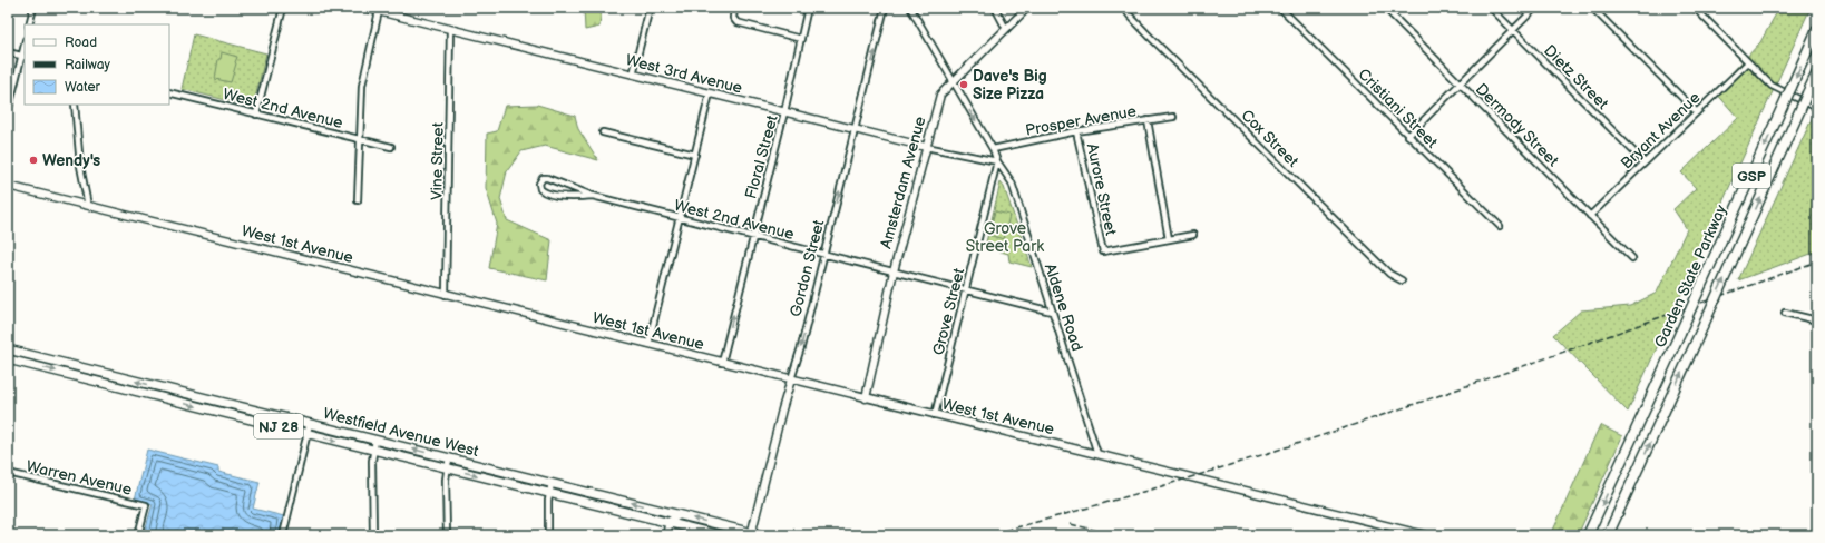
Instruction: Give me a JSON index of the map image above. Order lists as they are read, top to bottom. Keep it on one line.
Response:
{"streets":{"highway":["GSP","Garden State Parkway"],"main road":["NJ 28","Westfield Avenue West"],"street":["West 3rd Avenue","Dietz Street","West 2nd Avenue","Cristiani Street","Prosper Avenue","Dermody Street","Bryant Avenue","Cox Street","Floral Street","Vine Street","Amsterdam Avenue","Aurore Street","West 1st Avenue","Gordon Street","Aldene Road","Grove Street","Warren Avenue"]},"crossings":[["West 3rd Avenue","Floral Street"],["West 3rd Avenue","Vine Street"],["West 3rd Avenue","Amsterdam Avenue"],["West 3rd Avenue","Gordon Street"],["West 3rd Avenue","Aldene Road"],["West 3rd Avenue","Grove Street"],["Dietz Street","Bryant Avenue"],["West 2nd Avenue","Floral Street"],["West 2nd Avenue","Amsterdam Avenue"],["West 2nd Avenue","Gordon Street"],["West 2nd Avenue","Aldene Road"],["West 2nd Avenue","Grove Street"],["Prosper Avenue","Aurore Street"],["Prosper Avenue","Aldene Road"],["Dermody Street","Bryant Avenue"],["Floral Street","West 1st Avenue"],["Vine Street","West 1st Avenue"],["Amsterdam Avenue","West 1st Avenue"],["Amsterdam Avenue","Aldene Road"],["West 1st Avenue","Gordon Street"],["West 1st Avenue","Aldene Road"],["West 1st Avenue","Grove Street"],["Gordon Street","Westfield Avenue West"],["Aldene Road","Grove Street"]],"one_way":["Floral Street"],"parks":["Grove Street Park"],"places":["Dave's Big Size Pizza","Wendy's"],"legend":["Road","Railway","Water"]}
